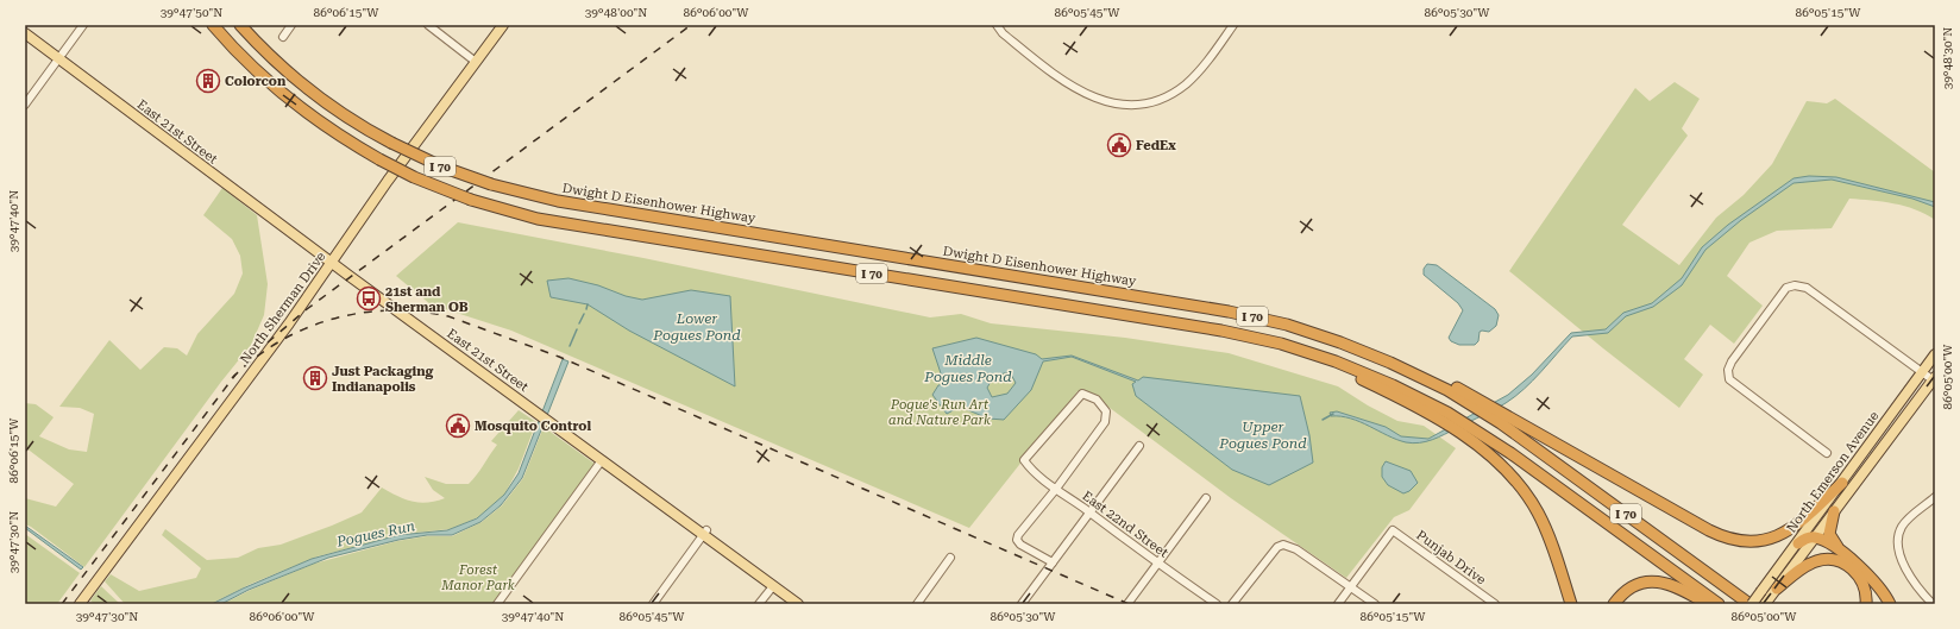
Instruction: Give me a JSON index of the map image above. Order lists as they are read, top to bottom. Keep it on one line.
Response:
{"streets":{"highway":["I 70","Dwight D Eisenhower Highway"],"main road":["East 21st Street","North Sherman Drive","North Emerson Avenue"],"street":["East 22nd Street","Punjab Drive"]},"crossings":[["East 21st Street","North Sherman Drive"],["I 70","Dwight D Eisenhower Highway"],["I 70","North Emerson Avenue"]],"water":["Lower Pogues Pond","Middle Pogues Pond","Upper Pogues Pond","Pogues Run"],"parks":["Pogue's Run Art and Nature Park","Forest Manor Park"],"places":{"building":["Colorcon","Just Packaging Indianapolis"],"public building":["FedEx","Mosquito Control"],"bus stop":["21st and Sherman OB"]},"coordinates":["39°47'50\"N","86°06'15\"W","39°48'00\"N","86°06'00\"W","86°05'45\"W","86°05'30\"W","86°05'15\"W","39°48'30\"N","39°47'40\"N","86°05'00\"W","39°47'30\"N"]}
